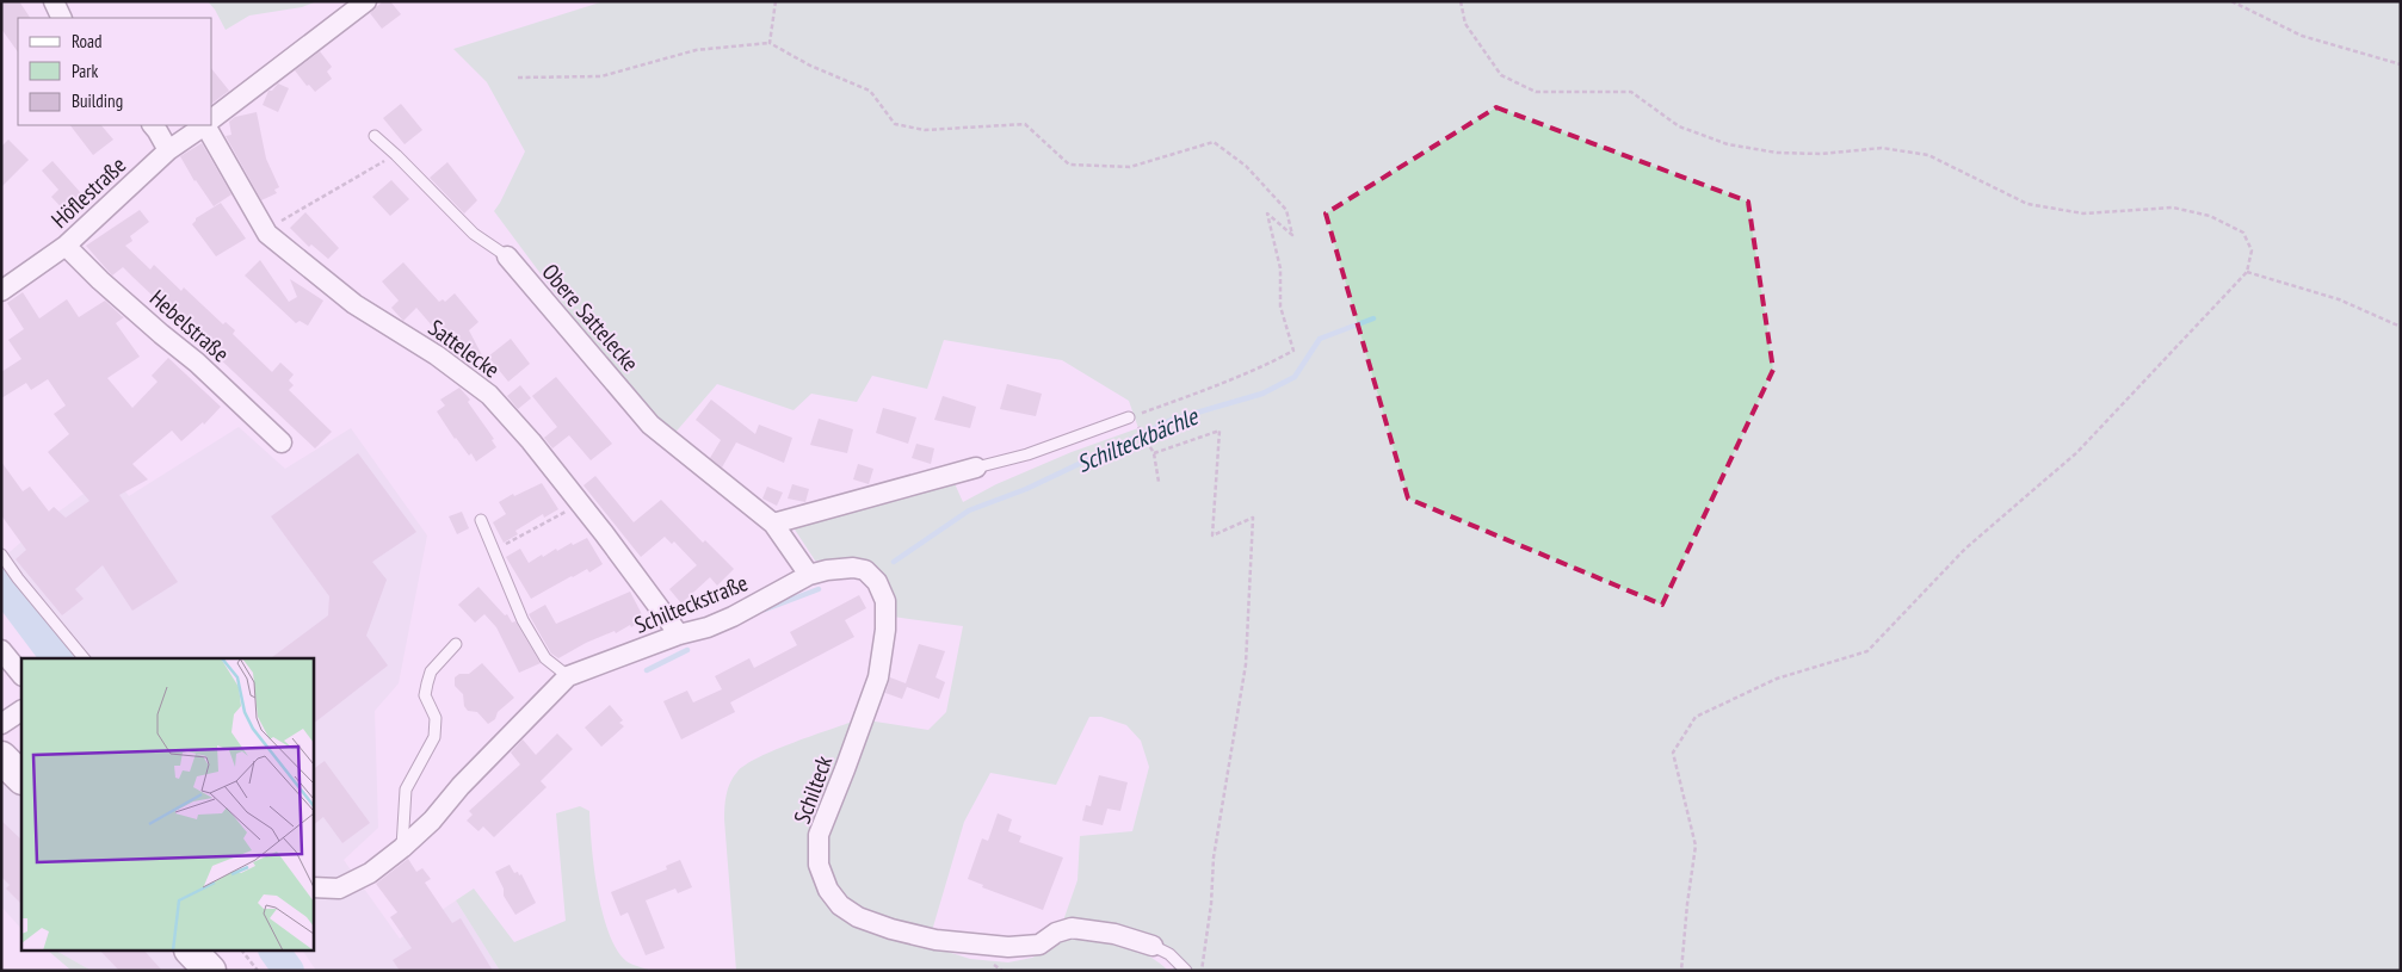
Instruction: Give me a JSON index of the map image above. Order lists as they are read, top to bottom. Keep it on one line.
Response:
{"streets":{"street":["Höflestraße","Obere Sattelecke","Hebelstraße","Sattelecke","Schilteckstraße","Schilteck"]},"crossings":[["Höflestraße","Hebelstraße"],["Sattelecke","Schilteckstraße"],["Schilteckstraße","Schilteck"]],"water":["Schilteckbächle"],"legend":["Road","Park","Building"]}
